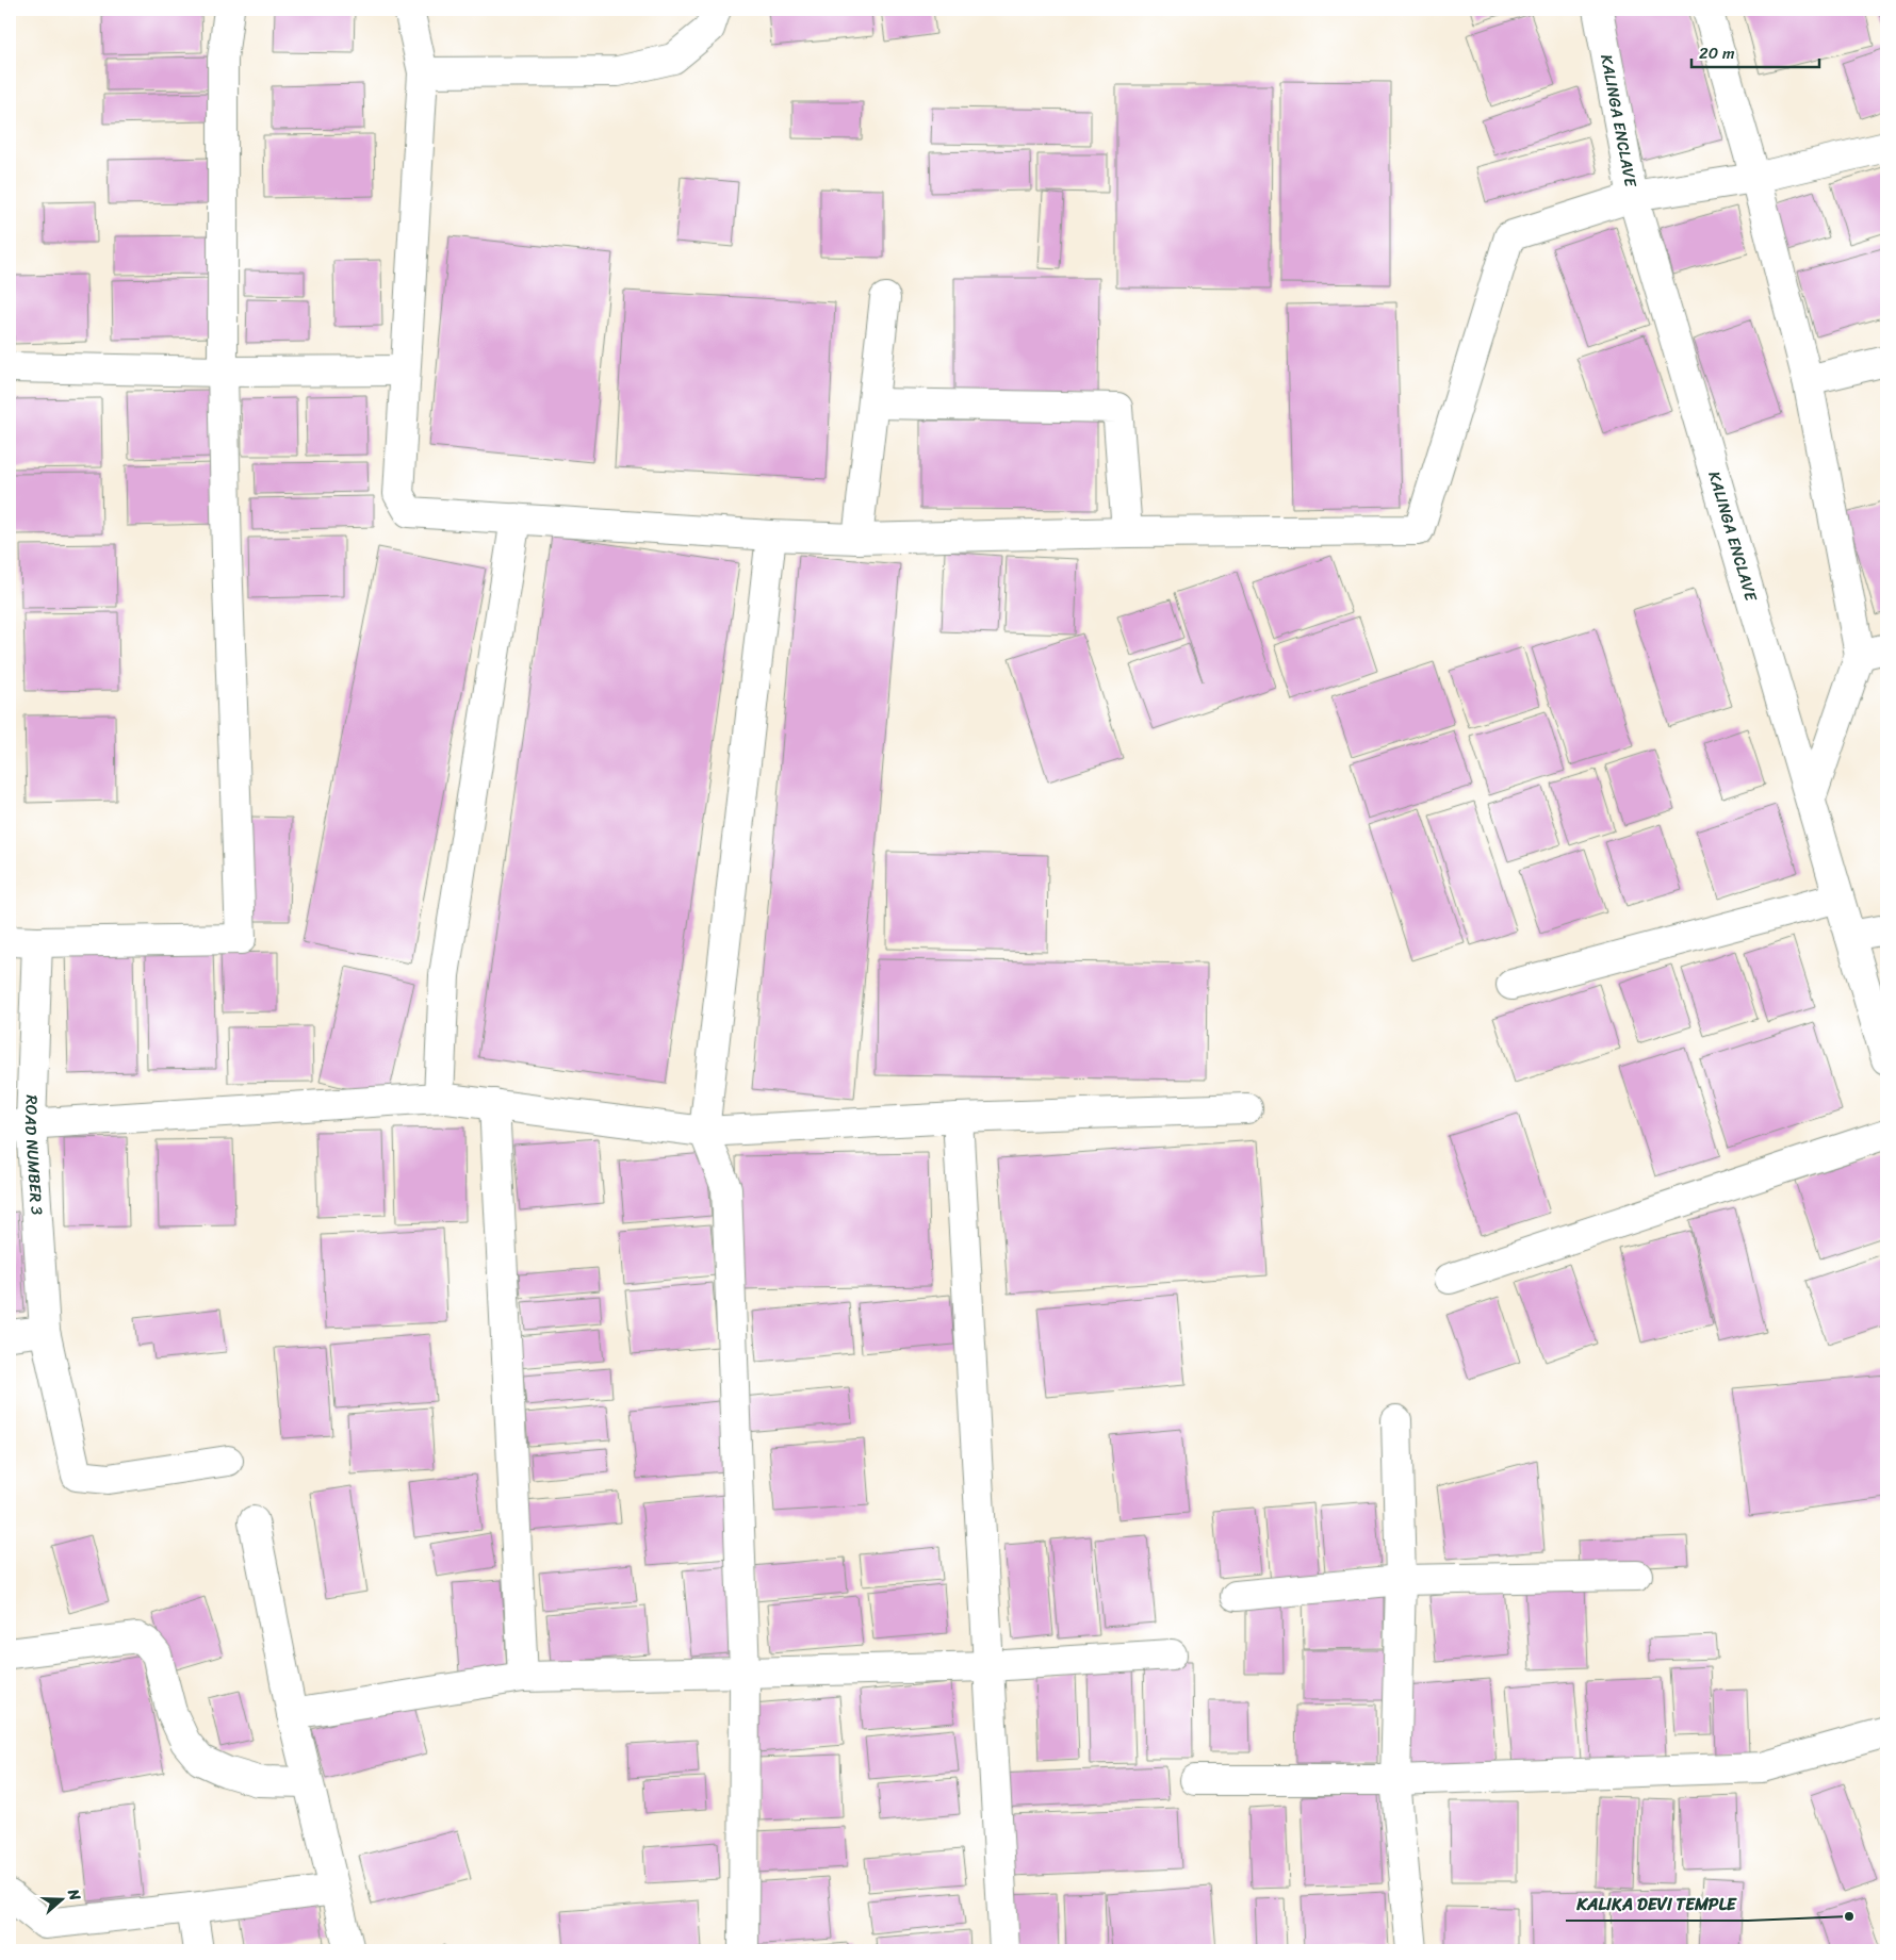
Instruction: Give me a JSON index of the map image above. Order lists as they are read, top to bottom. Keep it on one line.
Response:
{"streets":{"street":["KALINGA ENCLAVE","ROAD NUMBER 3"]},"places":["KALIKA DEVI TEMPLE"],"scale_bar":"20 m","north":"right"}
